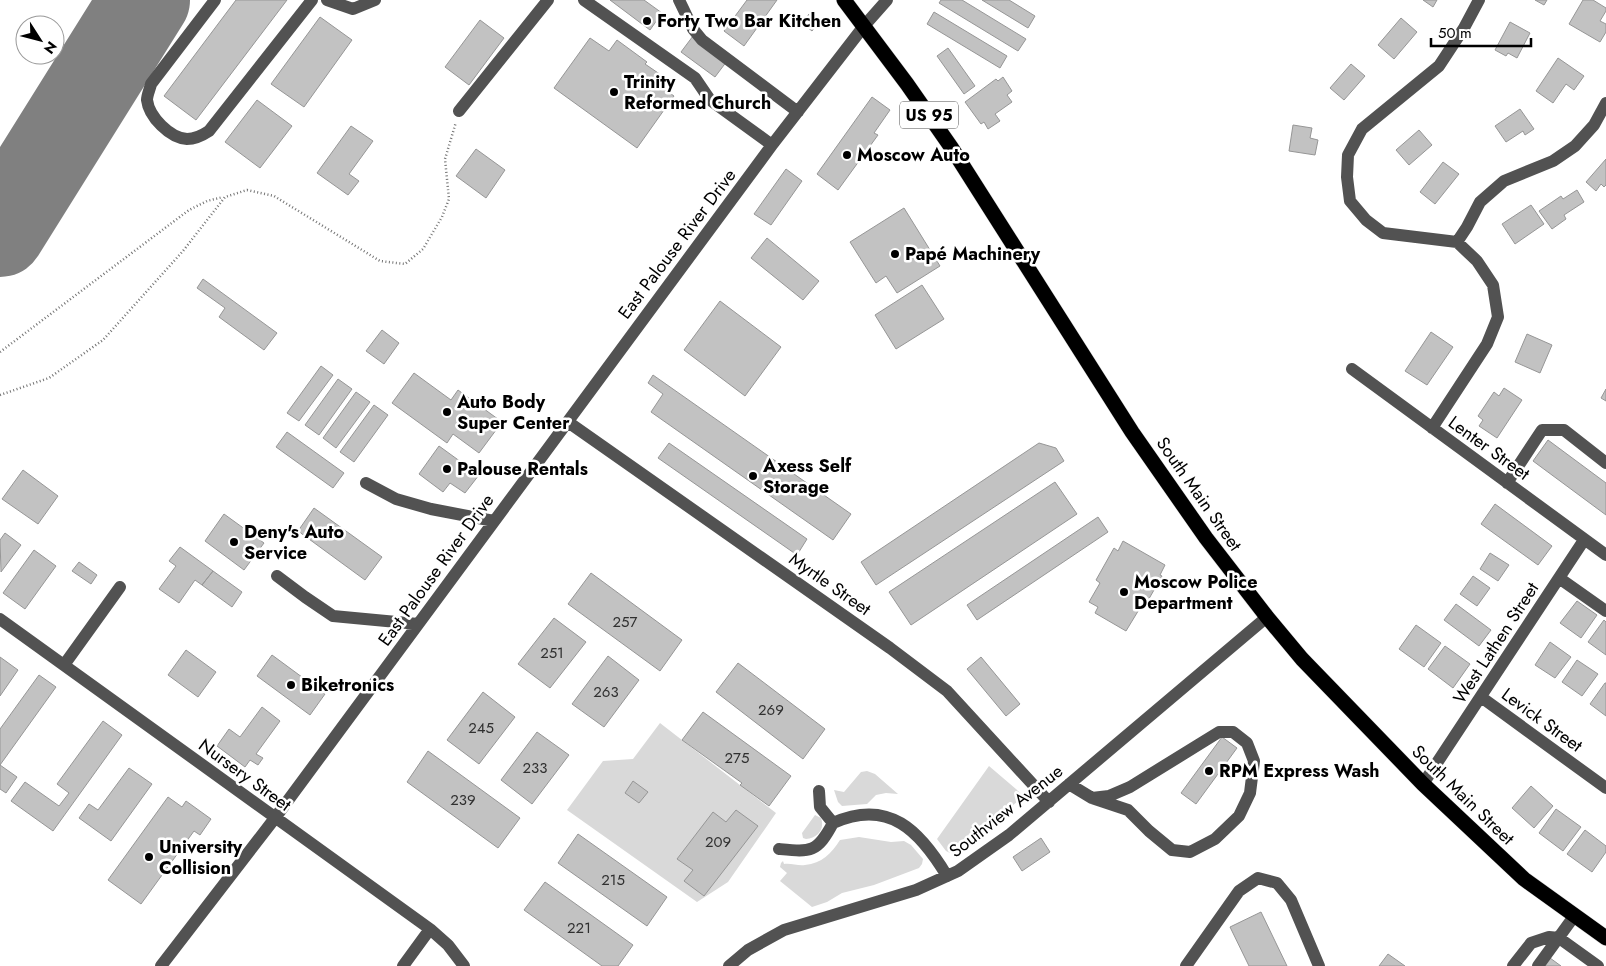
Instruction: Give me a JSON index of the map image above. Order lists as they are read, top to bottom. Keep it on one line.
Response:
{"streets":{"highway":["US 95","South Main Street"],"street":["East Palouse River Drive","Lenter Street","Myrtle Street","West Lathen Street","Levick Street","Nursery Street","Southview Avenue"]},"crossings":[["East Palouse River Drive","South Main Street"],["East Palouse River Drive","Myrtle Street"],["East Palouse River Drive","Nursery Street"],["Lenter Street","West Lathen Street"],["South Main Street","West Lathen Street"],["South Main Street","Southview Avenue"],["Myrtle Street","Southview Avenue"],["West Lathen Street","Levick Street"]],"places":["Forty Two Bar Kitchen","Trinity Reformed Church","Moscow Auto","Papé Machinery","Auto Body Super Center","Palouse Rentals","Axess Self Storage","Deny's Auto Service","Moscow Police Department","Biketronics","RPM Express Wash","University Collision"],"house_numbers":["257","251","263","269","245","275","233","239","209","215","221"],"scale_bar":"50 m","north":"bottom right"}
